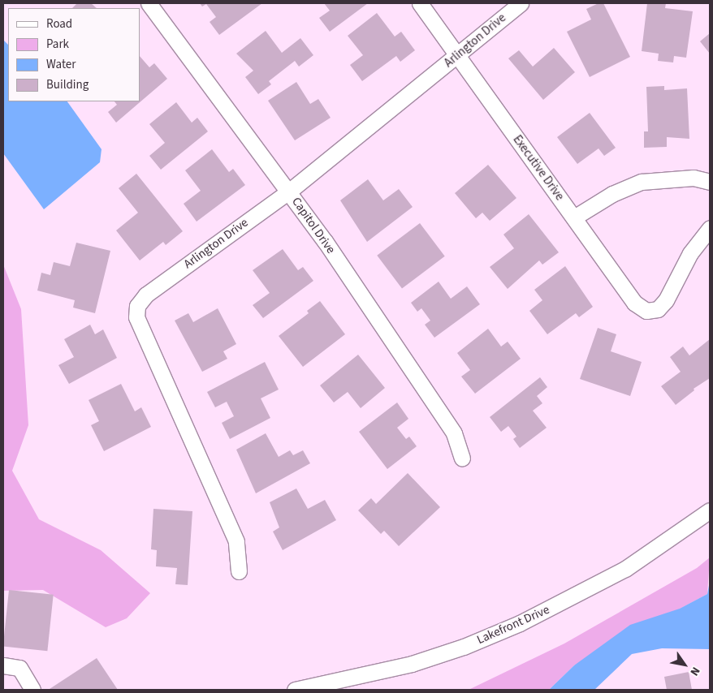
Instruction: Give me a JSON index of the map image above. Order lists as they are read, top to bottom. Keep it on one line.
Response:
{"streets":{"street":["Arlington Drive","Executive Drive","Capitol Drive","Lakefront Drive"]},"crossings":[["Arlington Drive","Executive Drive"],["Arlington Drive","Capitol Drive"]],"legend":["Road","Park","Water","Building"],"north":"bottom right"}
